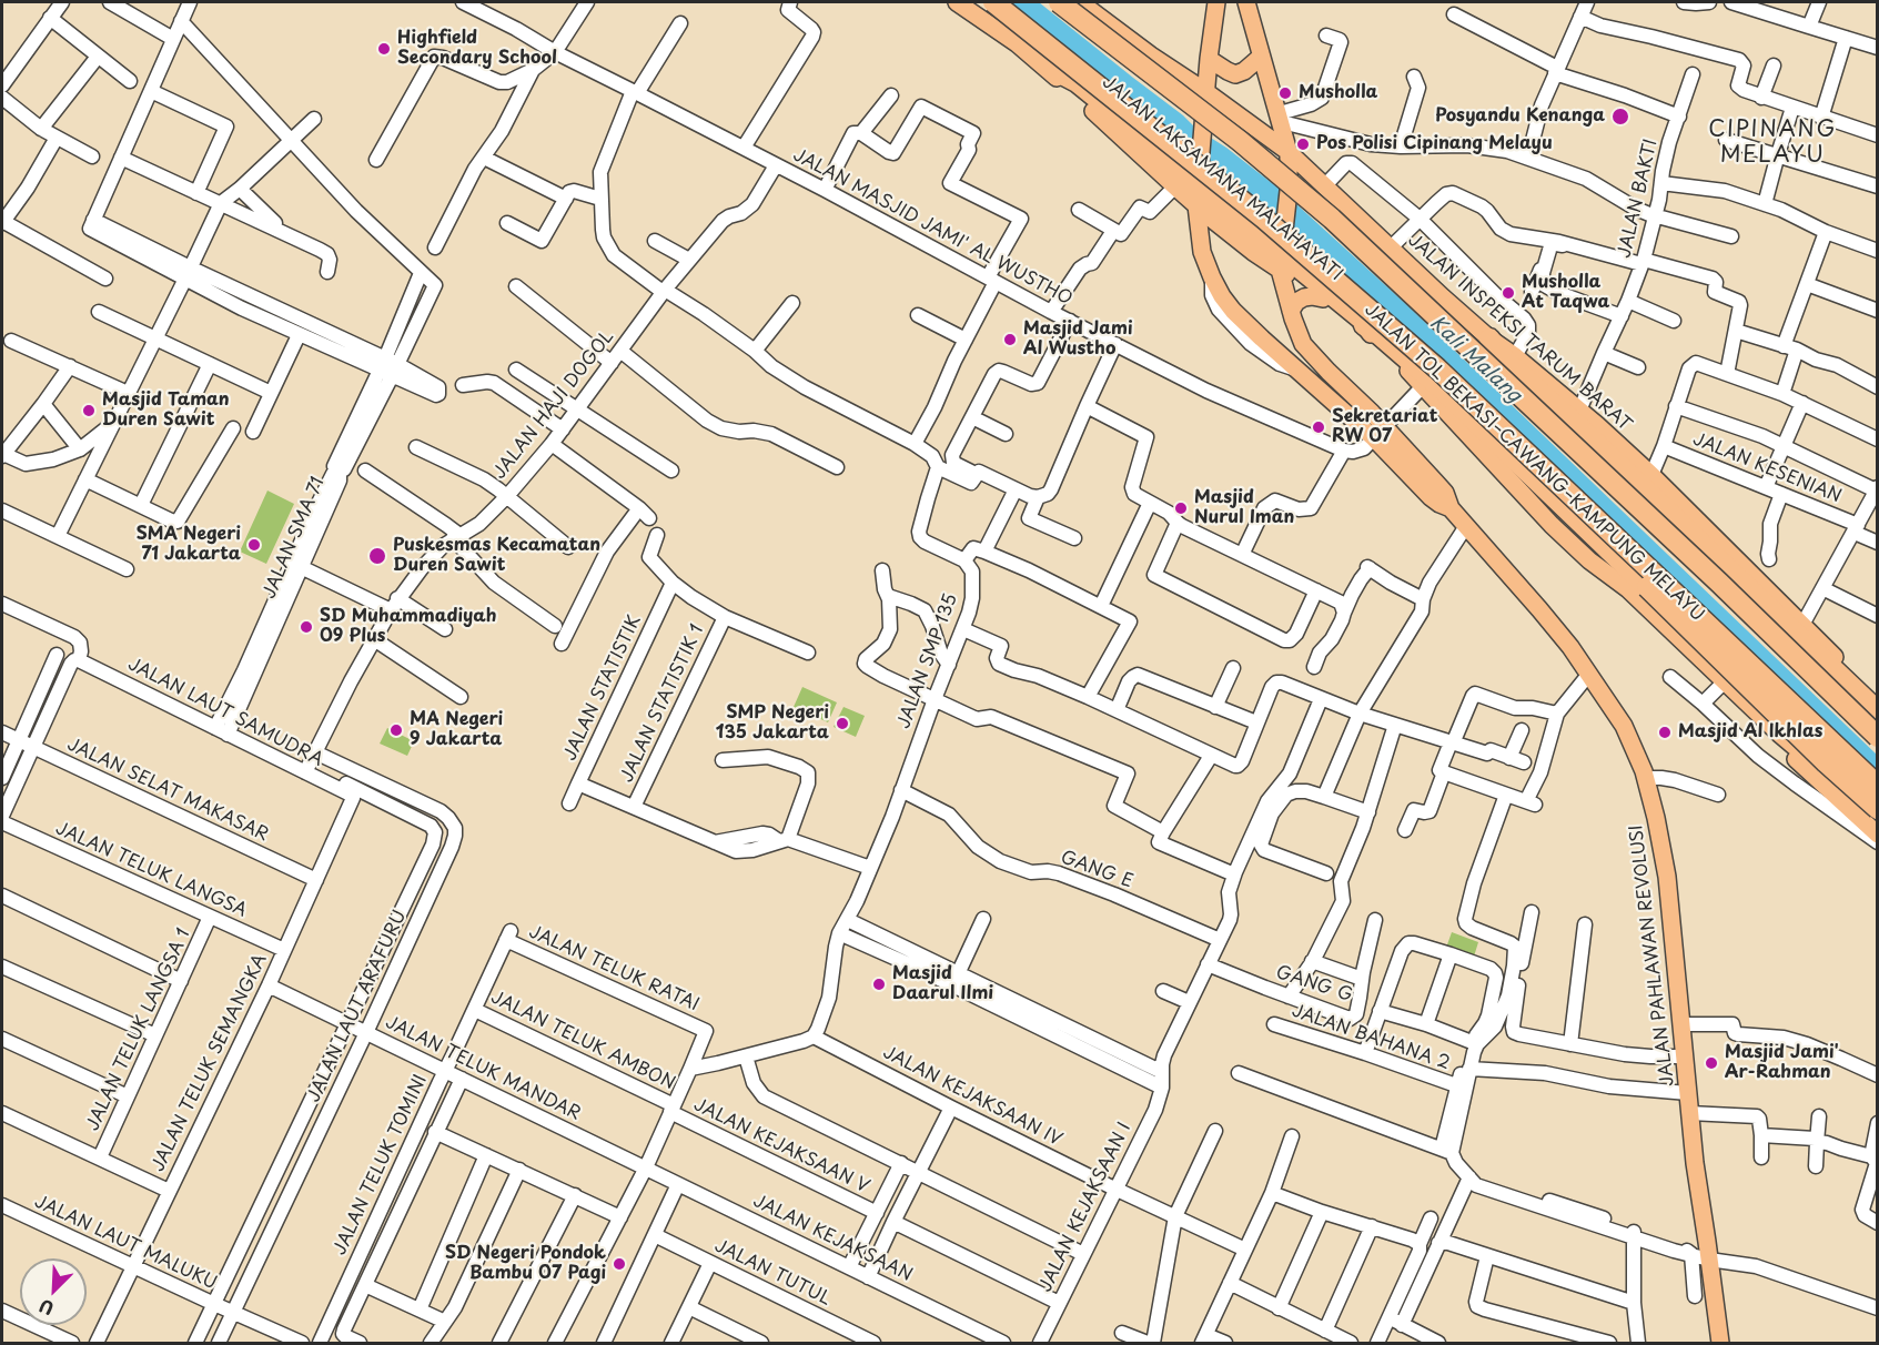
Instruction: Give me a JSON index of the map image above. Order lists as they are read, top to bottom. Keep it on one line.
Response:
{"streets":{"highway":["JALAN TOL BEKASI–CAWANG–KAMPUNG MELAYU"],"main road":["JALAN LAKSAMANA MALAHAYATI","JALAN INSPEKSI TARUM BARAT","JALAN PAHLAWAN REVOLUSI"],"street":["JALAN BAKTI","JALAN MASJID JAMI' AL WUSTHO","JALAN HAJI DOGOL","JALAN KESENIAN","JALAN SMA 71","JALAN SMP 135","JALAN STATISTIK","JALAN STATISTIK 1","JALAN LAUT SAMUDRA","JALAN SELAT MAKASAR","JALAN TELUK LANGSA","GANG E","JALAN TELUK RATAI","GANG G","JALAN LAUT ARAFURU","JALAN TELUK LANGSA 1","JALAN BAHANA 2","JALAN TELUK AMBON","JALAN TELUK SEMANGKA","JALAN TELUK MANDAR","JALAN KEJAKSAAN IV","JALAN KEJAKSAAN V","JALAN TELUK TOMINI","JALAN KEJAKSAAN I","JALAN KEJAKSAAN","JALAN LAUT MALUKU","JALAN TUTUL"]},"crossings":[["JALAN BAKTI","JALAN INSPEKSI TARUM BARAT"],["JALAN MASJID JAMI' AL WUSTHO","JALAN HAJI DOGOL"],["JALAN HAJI DOGOL","JALAN LAUT SAMUDRA"],["JALAN HAJI DOGOL","JALAN LAUT ARAFURU"],["JALAN SMA 71","JALAN LAUT SAMUDRA"],["JALAN SMP 135","GANG E"],["JALAN STATISTIK","JALAN STATISTIK 1"],["JALAN LAUT SAMUDRA","JALAN LAUT ARAFURU"],["JALAN LAUT SAMUDRA","JALAN TELUK SEMANGKA"],["JALAN SELAT MAKASAR","JALAN TELUK SEMANGKA"],["JALAN TELUK LANGSA","JALAN TELUK LANGSA 1"],["JALAN TELUK LANGSA","JALAN TELUK SEMANGKA"],["JALAN TELUK RATAI","JALAN TELUK TOMINI"],["JALAN LAUT ARAFURU","JALAN TELUK MANDAR"],["JALAN LAUT ARAFURU","JALAN LAUT MALUKU"],["JALAN TELUK AMBON","JALAN KEJAKSAAN V"],["JALAN TELUK AMBON","JALAN TELUK TOMINI"],["JALAN TELUK SEMANGKA","JALAN TELUK MANDAR"],["JALAN TELUK SEMANGKA","JALAN LAUT MALUKU"],["JALAN TELUK MANDAR","JALAN TELUK TOMINI"],["JALAN TELUK MANDAR","JALAN KEJAKSAAN"],["JALAN KEJAKSAAN IV","JALAN KEJAKSAAN I"]],"districts":["CIPINANG MELAYU"],"water":["Kali Malang"],"places":["Highfield Secondary School","Musholla","Posyandu Kenanga","Pos Polisi Cipinang Melayu","Musholla At Taqwa","Masjid Jami Al Wustho","Masjid Taman Duren Sawit","Sekretariat RW 07","Masjid Nurul Iman","SMA Negeri 71 Jakarta","Puskesmas Kecamatan Duren Sawit","SD Muhammadiyah 09 Plus","SMP Negeri 135 Jakarta","MA Negeri 9 Jakarta","Masjid Al Ikhlas","Masjid Daarul Ilmi","Masjid Jami' Ar-Rahman","SD Negeri Pondok Bambu 07 Pagi"],"north":"bottom left"}
